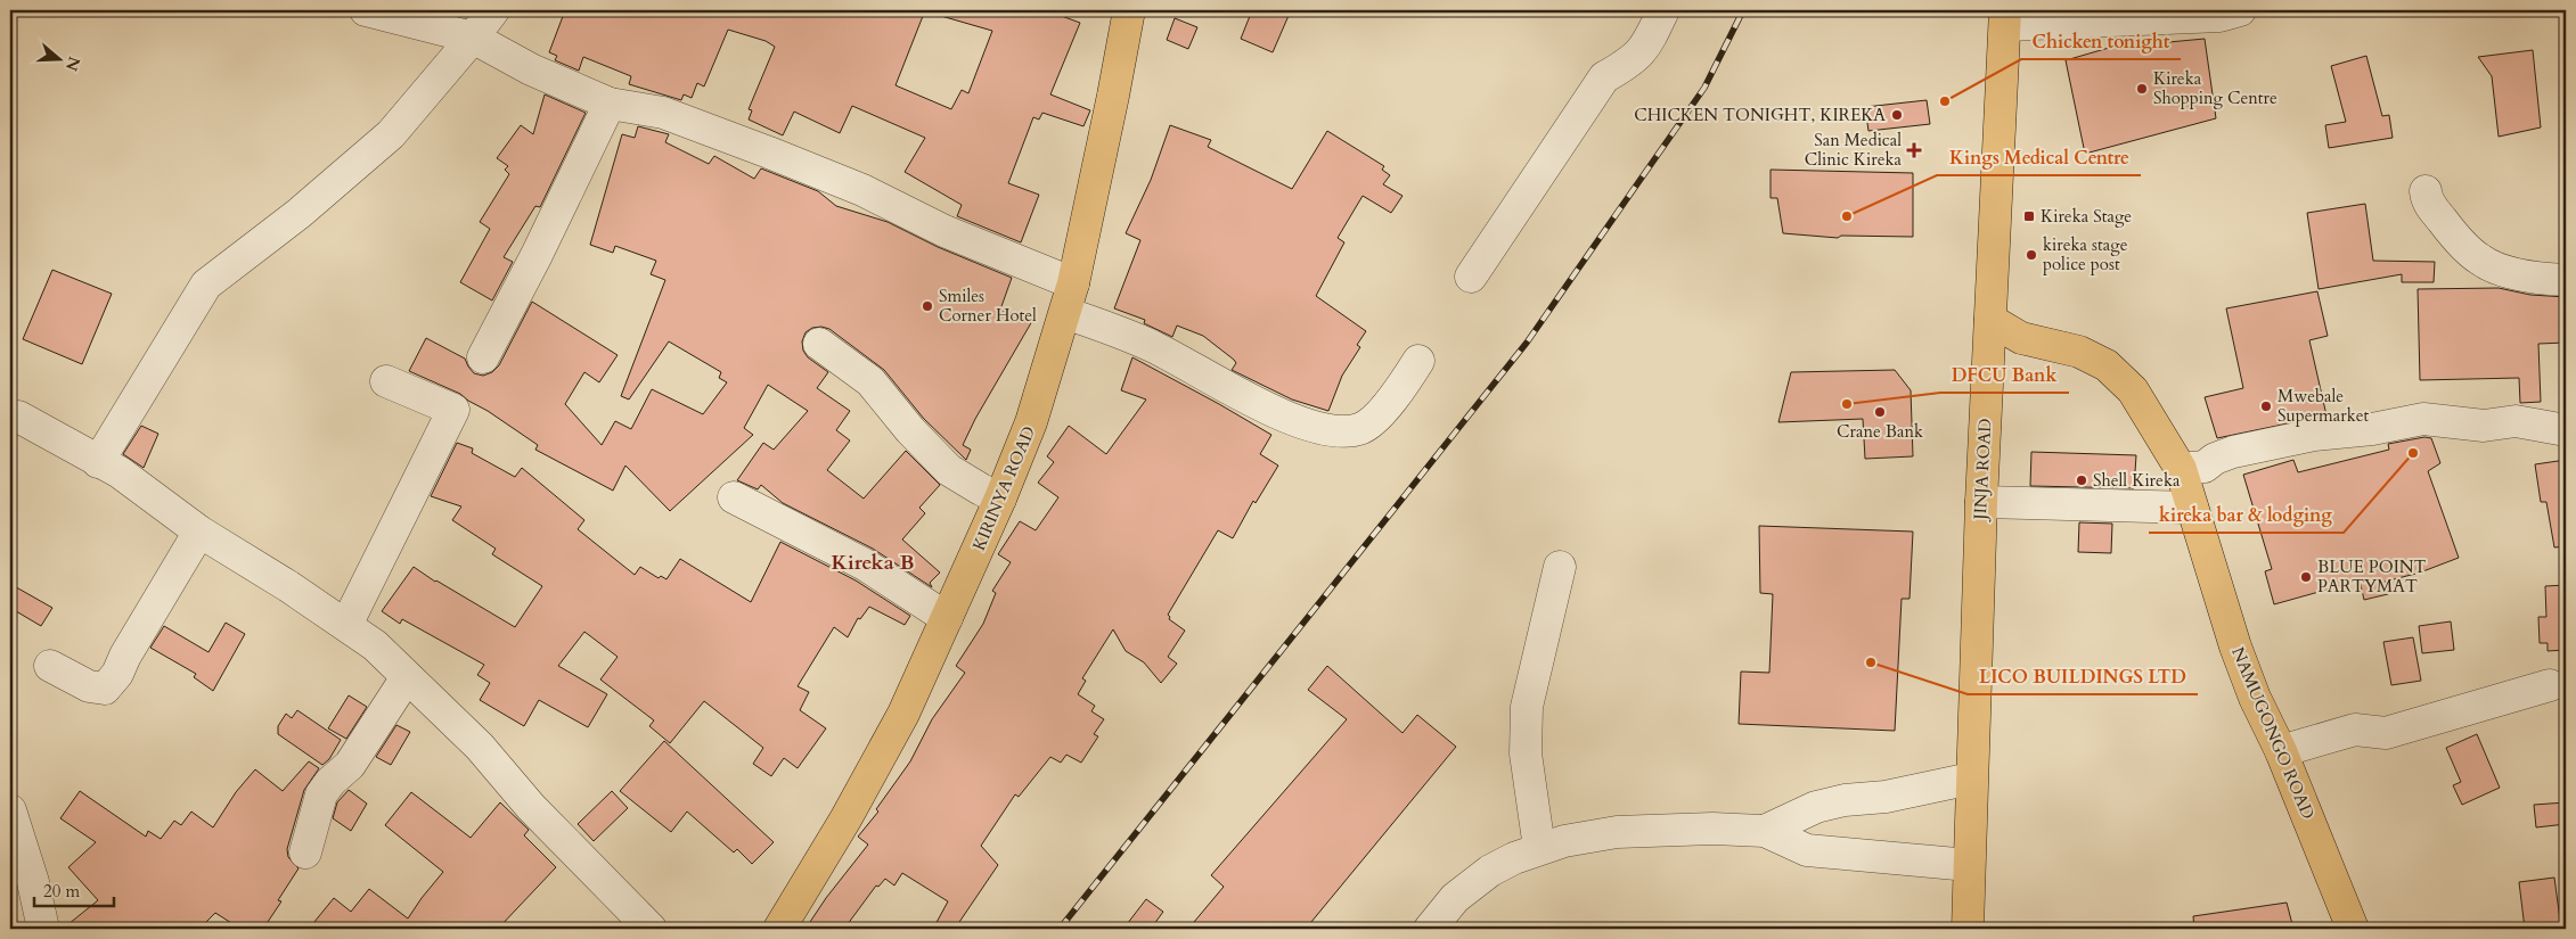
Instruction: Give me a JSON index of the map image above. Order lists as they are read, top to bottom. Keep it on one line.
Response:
{"streets":{"main road":["JINJA ROAD","KIRINYA ROAD","NAMUGONGO ROAD"]},"crossings":[["JINJA ROAD","NAMUGONGO ROAD"]],"districts":["Kireka B"],"places":{"other":["Kireka Shopping Centre","Chicken tonight","CHICKEN TONIGHT, KIREKA","Kings Medical Centre","kireka stage police post","Smiles Corner Hotel","DFCU Bank","Mwebale Supermarket","Crane Bank","kireka bar & lodging","Shell Kireka","BLUE POINT PARTYMAT","LICO BUILDINGS LTD"],"health":["San Medical Clinic Kireka"],"transit":["Kireka Stage"]},"scale_bar":"20 m","north":"right"}
